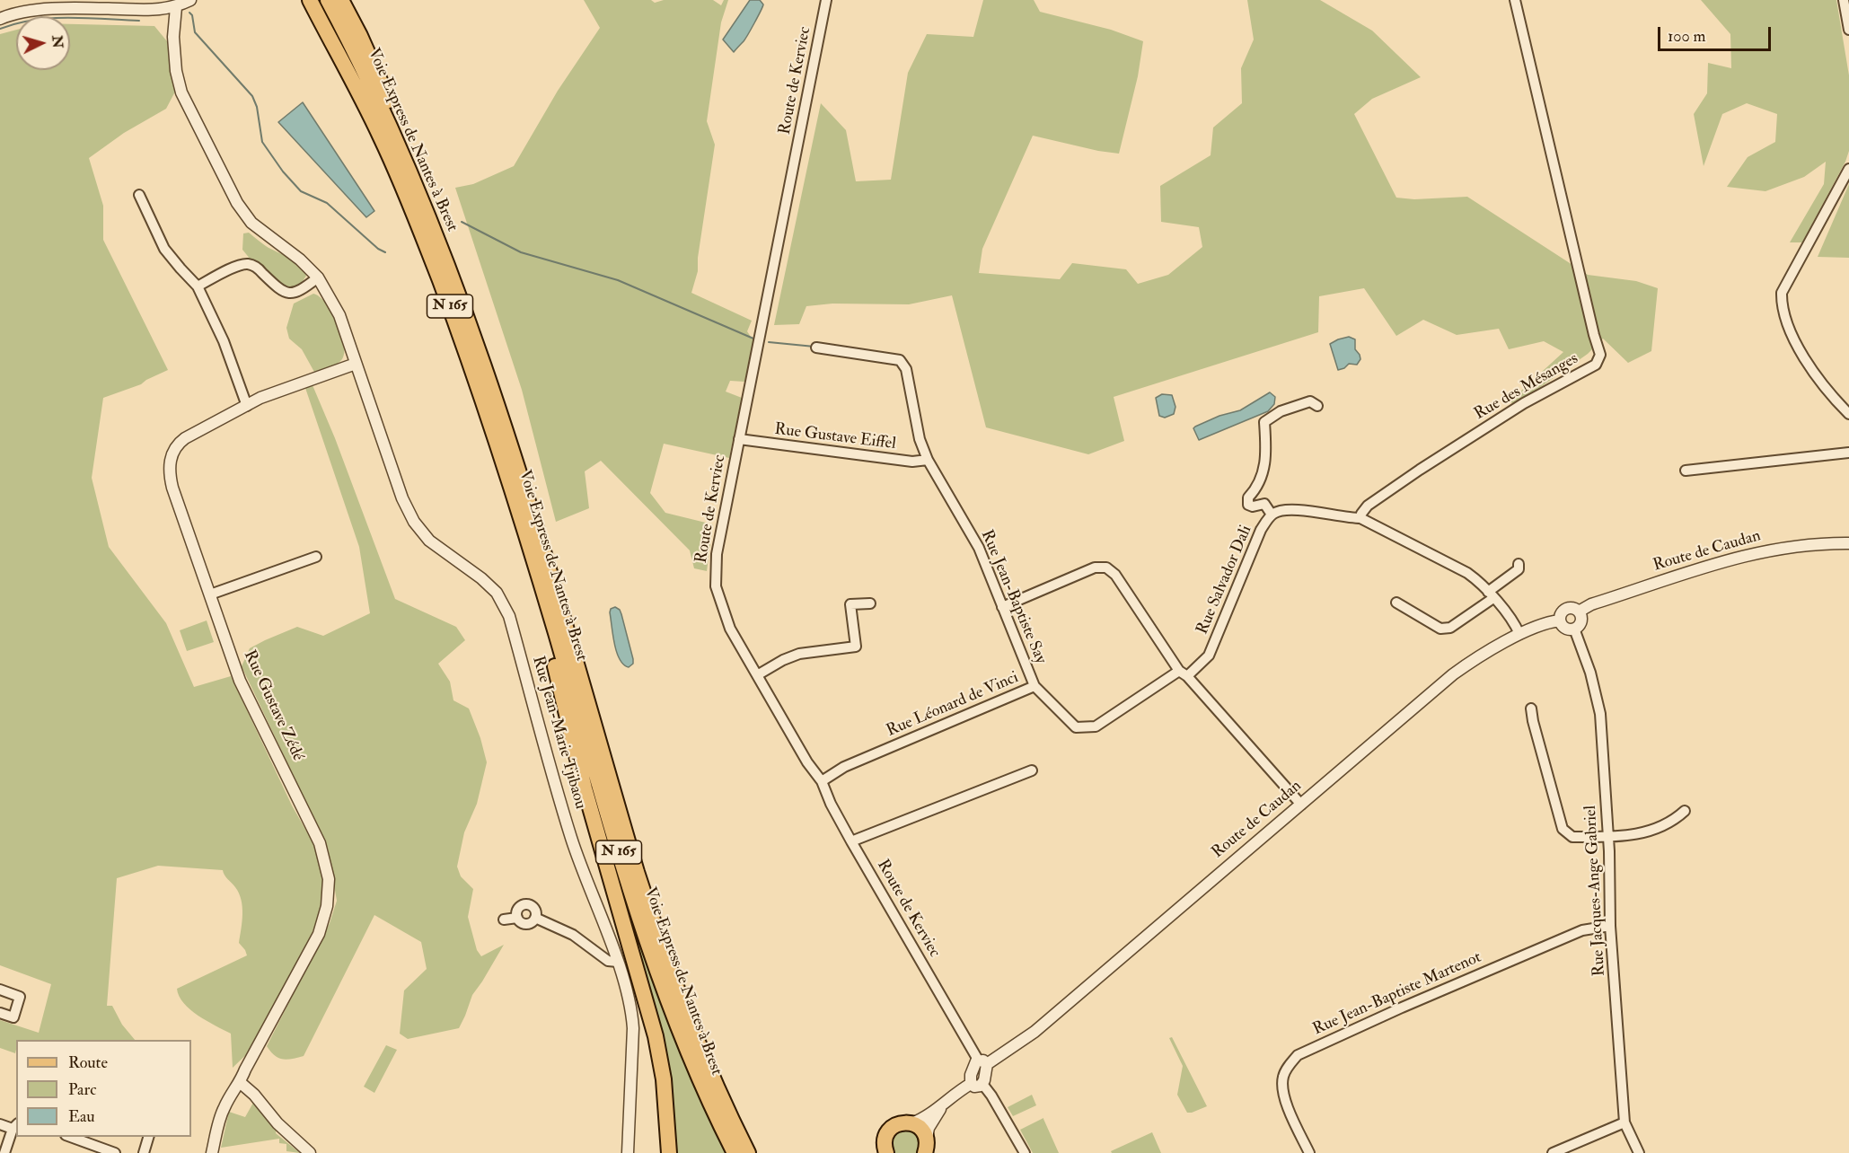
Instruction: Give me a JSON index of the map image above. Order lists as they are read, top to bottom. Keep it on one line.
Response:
{"streets":{"main road":["Voie Express de Nantes à Brest","N 165"],"street":["Route de Kerviec","Rue des Mésanges","Rue Gustave Eiffel","Route de Caudan","Rue Salvador Dali","Rue Jean-Baptiste Say","Rue Léonard de Vinci","Rue Gustave Zédé","Rue Jean-Marie Tjibaou","Rue Jacques-Ange Gabriel","Rue Jean-Baptiste Martenot"]},"crossings":[["Route de Kerviec","Rue Gustave Eiffel"],["Route de Kerviec","Route de Caudan"],["Route de Kerviec","Rue Léonard de Vinci"],["Voie Express de Nantes à Brest","N 165"],["Rue des Mésanges","Rue Salvador Dali"],["Rue Gustave Eiffel","Rue Jean-Baptiste Say"],["Route de Caudan","Rue Jacques-Ange Gabriel"],["Rue Salvador Dali","Rue Léonard de Vinci"],["Rue Jean-Baptiste Say","Rue Léonard de Vinci"],["Rue Gustave Zédé","Rue Jean-Marie Tjibaou"],["Rue Jacques-Ange Gabriel","Rue Jean-Baptiste Martenot"]],"legend":["Route","Parc","Eau"],"scale_bar":"100 m","north":"right"}
